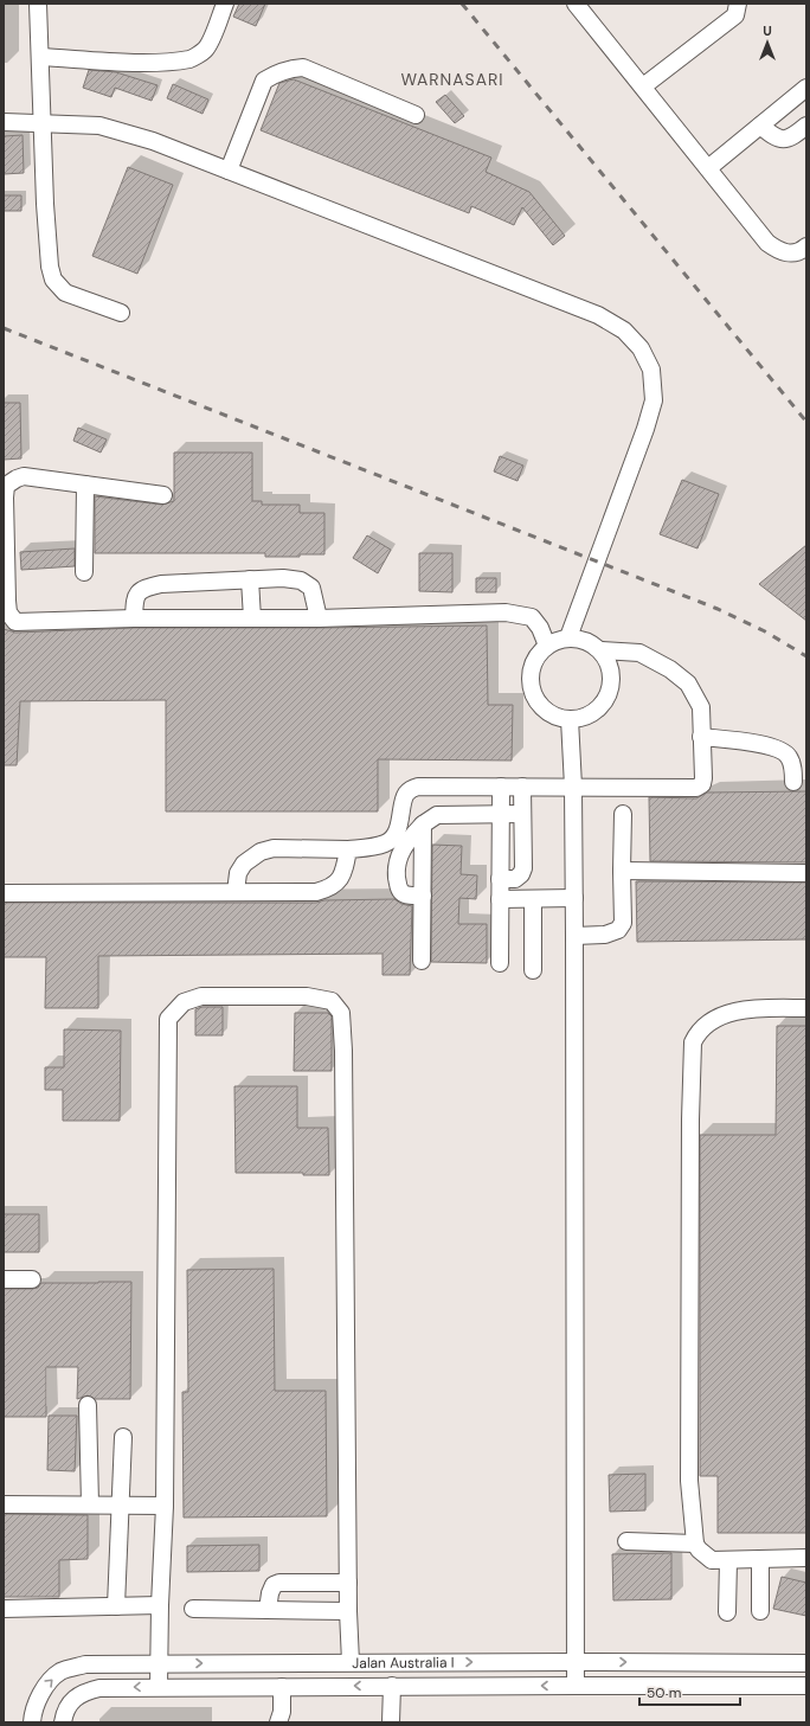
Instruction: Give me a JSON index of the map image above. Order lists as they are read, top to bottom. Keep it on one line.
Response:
{"streets":{"lane":["Jalan Australia I"]},"districts":["WARNASARI"],"scale_bar":"50 m","north":"top"}
